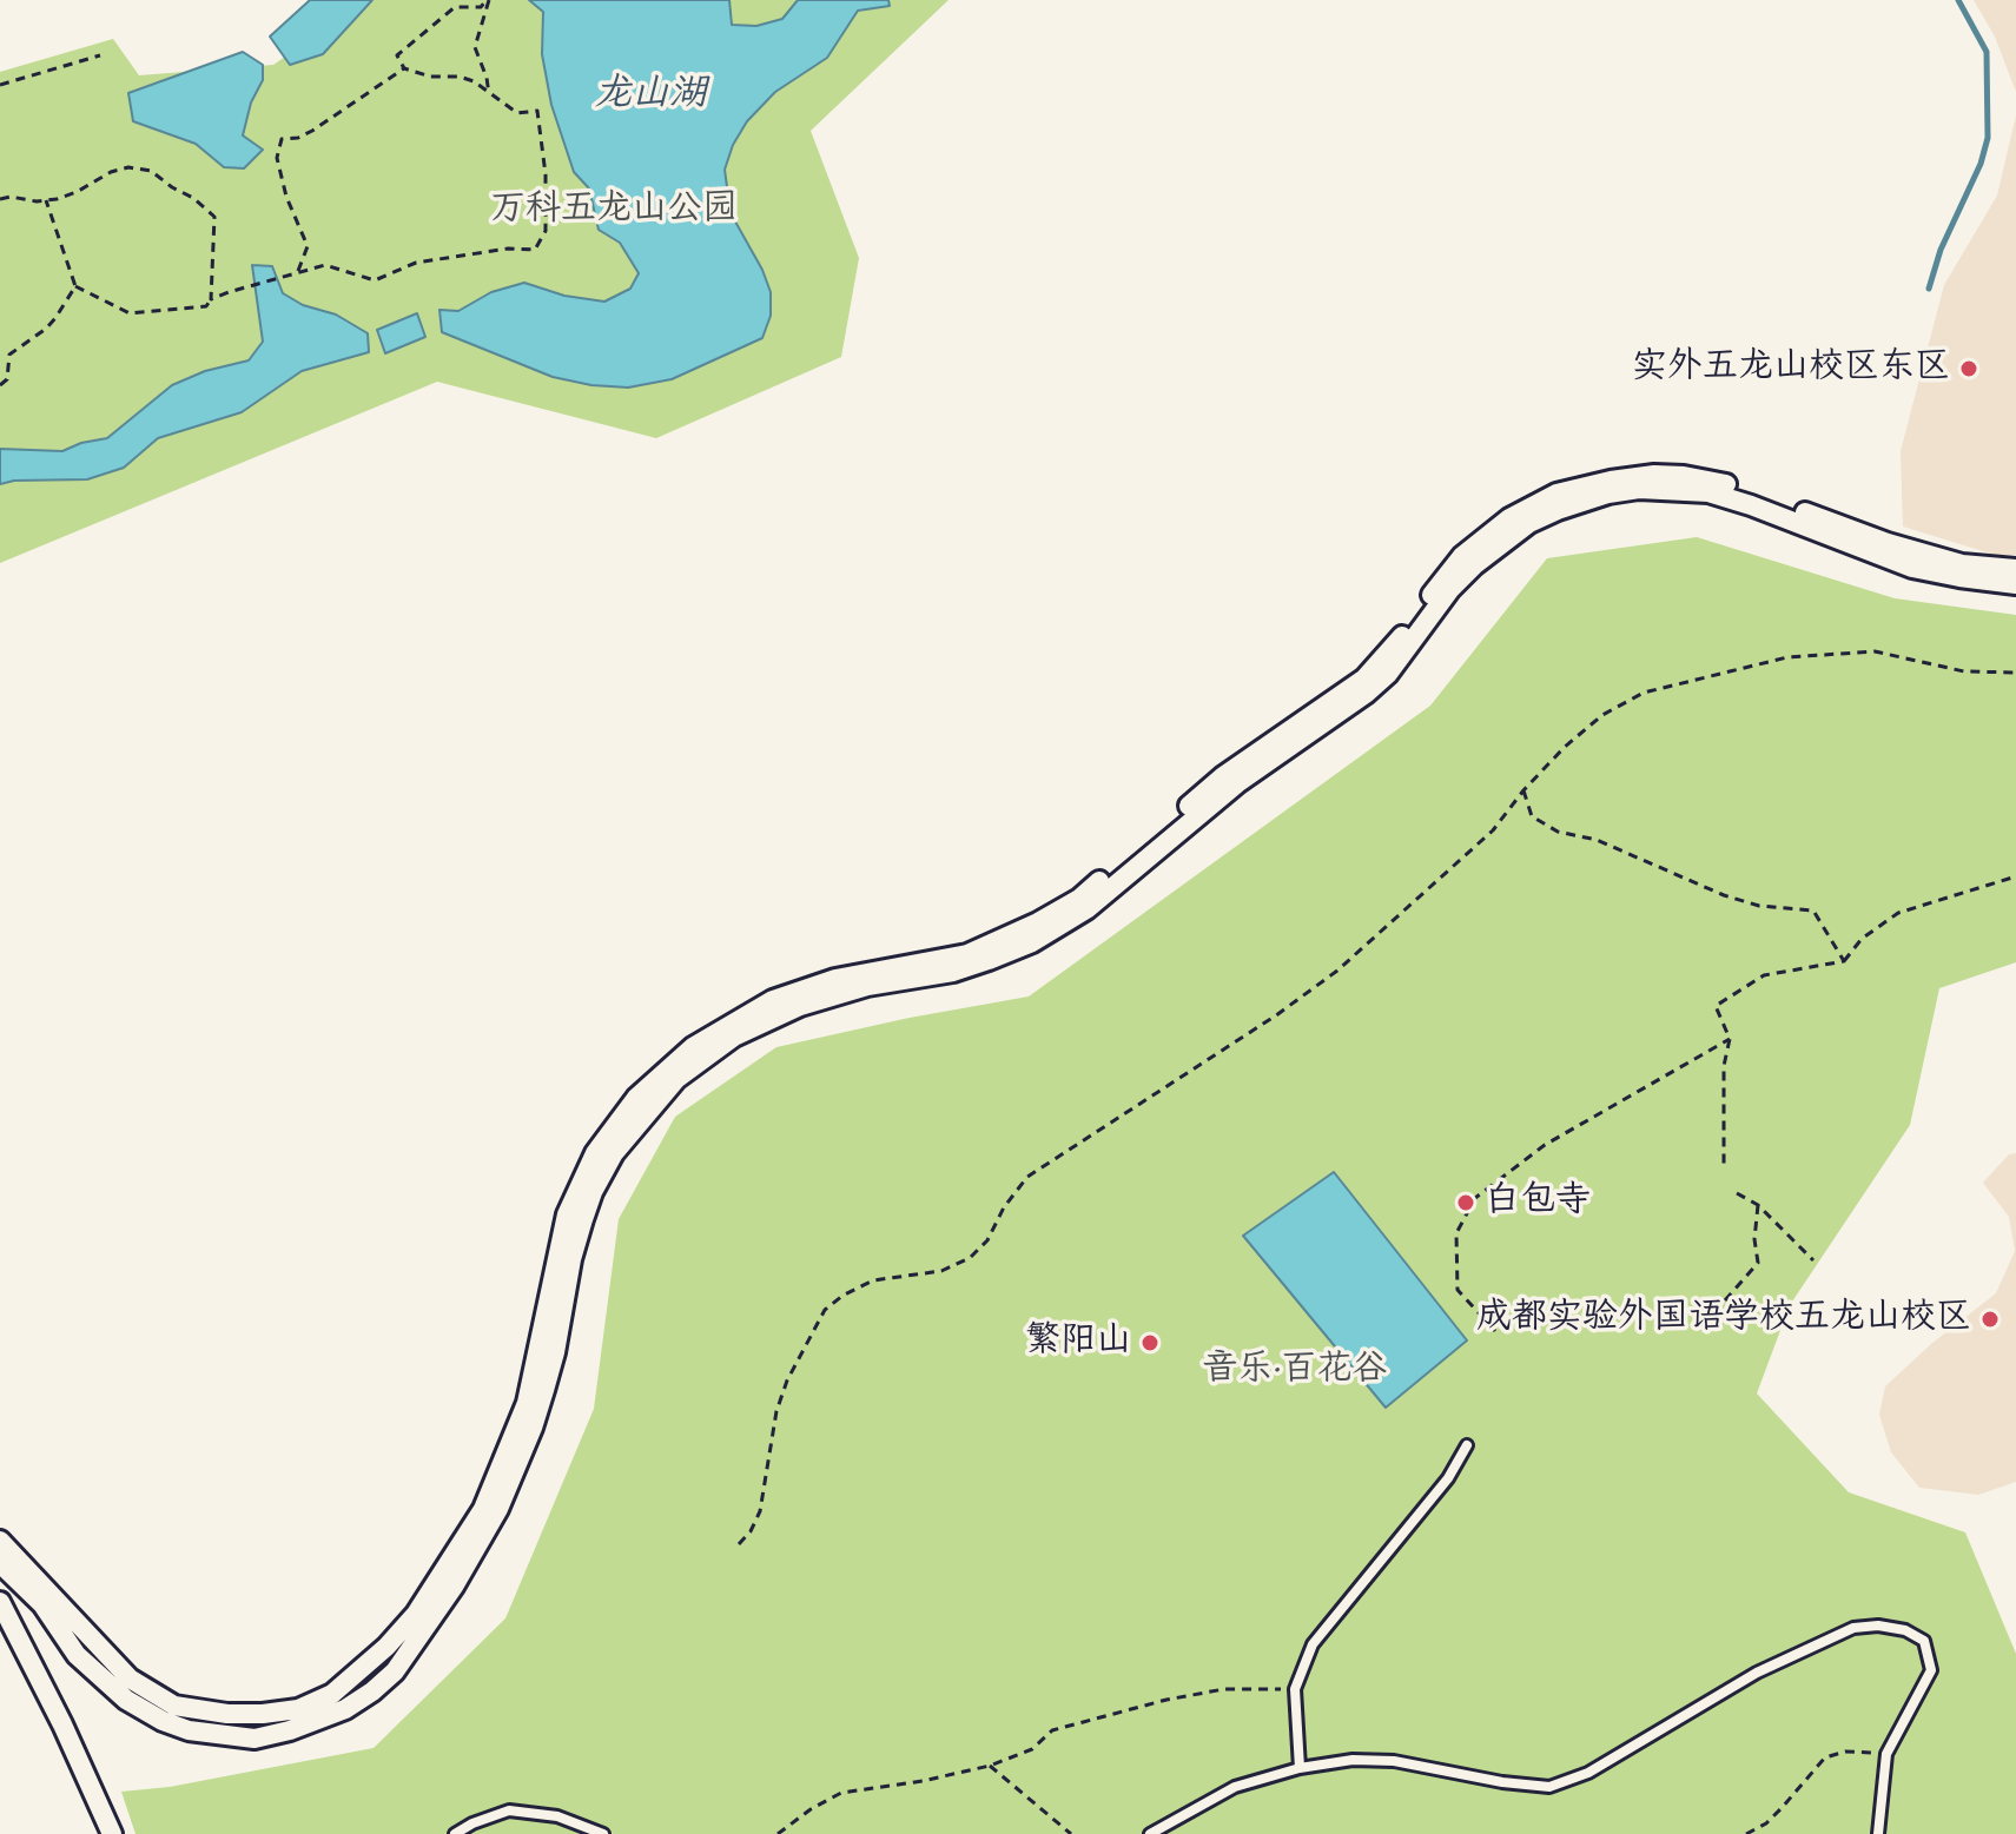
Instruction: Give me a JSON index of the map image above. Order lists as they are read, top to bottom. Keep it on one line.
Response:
{"water":["龙山湖"],"parks":["万科五龙山公园","音乐·百花谷"],"places":["实外五龙山校区东区","白包寺","成都实验外国语学校五龙山校区","繁阳山"]}
